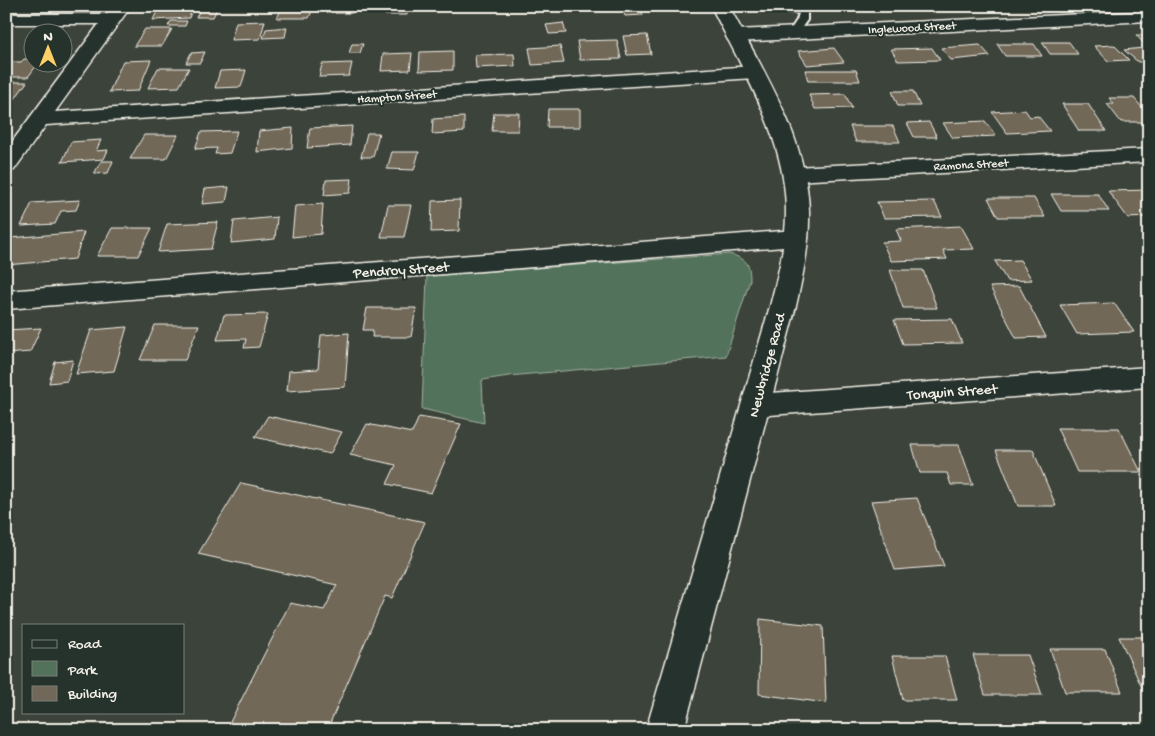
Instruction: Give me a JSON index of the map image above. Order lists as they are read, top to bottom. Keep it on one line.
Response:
{"streets":{"street":["Inglewood Street","Hampton Street","Ramona Street","Pendroy Street","Newbridge Road","Tonquin Street"]},"crossings":[["Inglewood Street","Newbridge Road"],["Hampton Street","Newbridge Road"],["Ramona Street","Newbridge Road"],["Pendroy Street","Newbridge Road"],["Newbridge Road","Tonquin Street"]],"legend":["Road","Park","Building"],"north":"top"}
